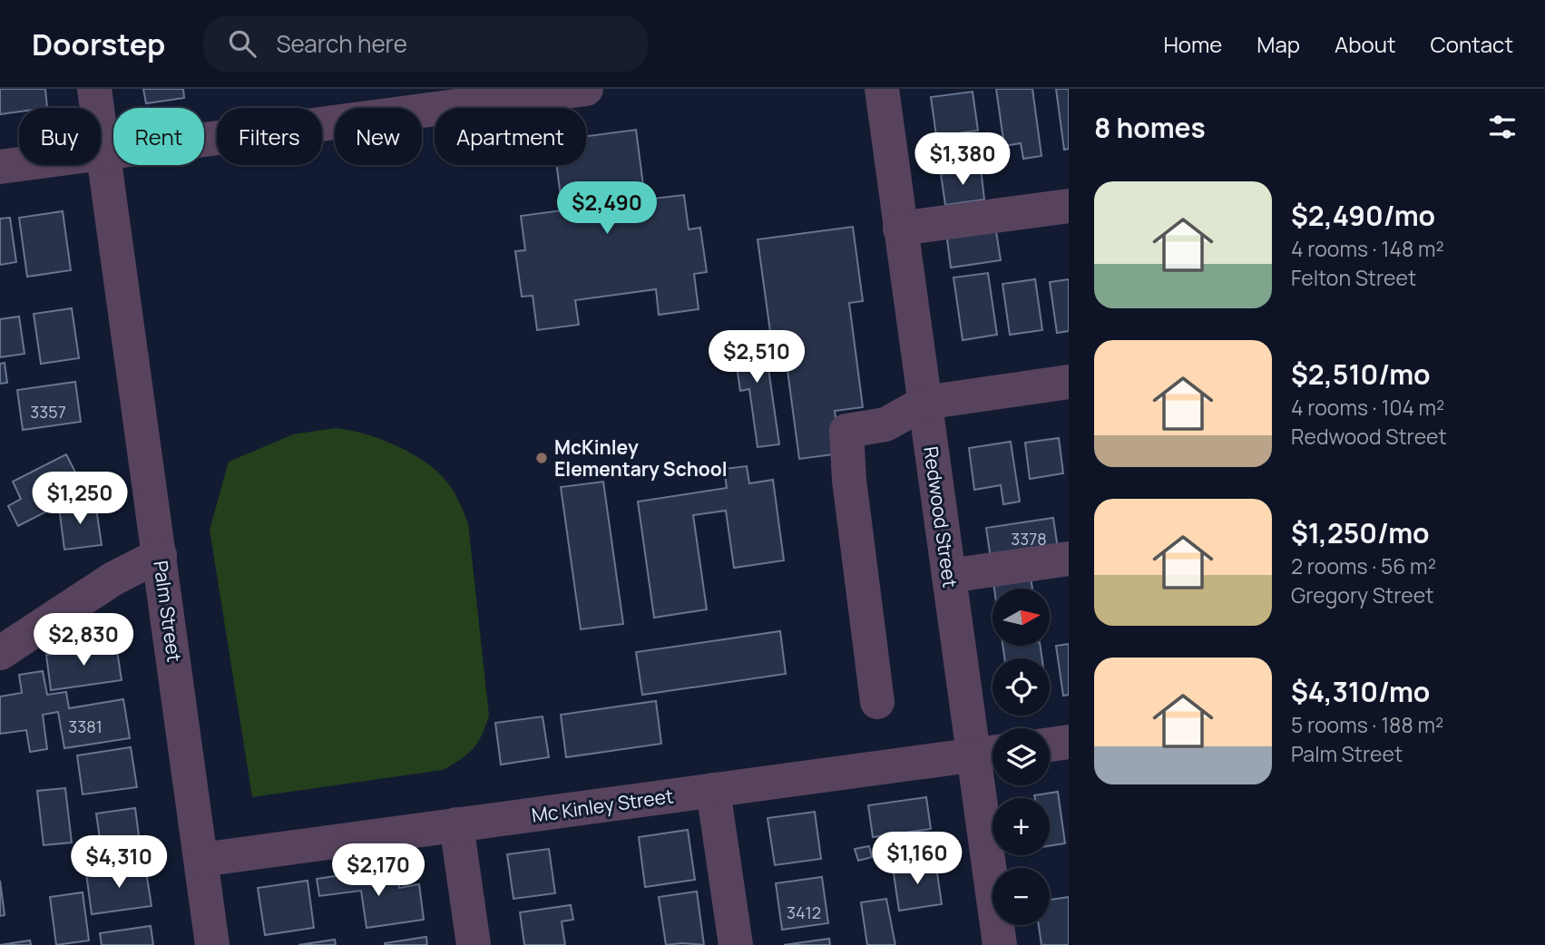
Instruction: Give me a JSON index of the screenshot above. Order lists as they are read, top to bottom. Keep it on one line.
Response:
{"streets":{"street":["Redwood Street","Palm Street","Mc Kinley Street"]},"crossings":[["Redwood Street","Mc Kinley Street"],["Palm Street","Mc Kinley Street"]],"places":["McKinley Elementary School"],"house_numbers":["3357","3378","3381","3412"],"north":"right","page":{"header":"Doorstep","search":"Search here","nav":["Home","Map","About","Contact"],"heading":"8 homes","chip":["Buy","Rent","Filters","New","Apartment"],"price":["$1,380","$2,490","$2,510","$1,250","$2,830","$1,160","$4,310","$2,170"],"list":[{"name":"$2,490/mo","note":"4 rooms · 148 m² · Felton Street"},{"name":"$2,510/mo","note":"4 rooms · 104 m² · Redwood Street"},{"name":"$1,250/mo","note":"2 rooms · 56 m² · Gregory Street"},{"name":"$4,310/mo","note":"5 rooms · 188 m² · Palm Street"}],"map_buttons":["+","−"]}}
